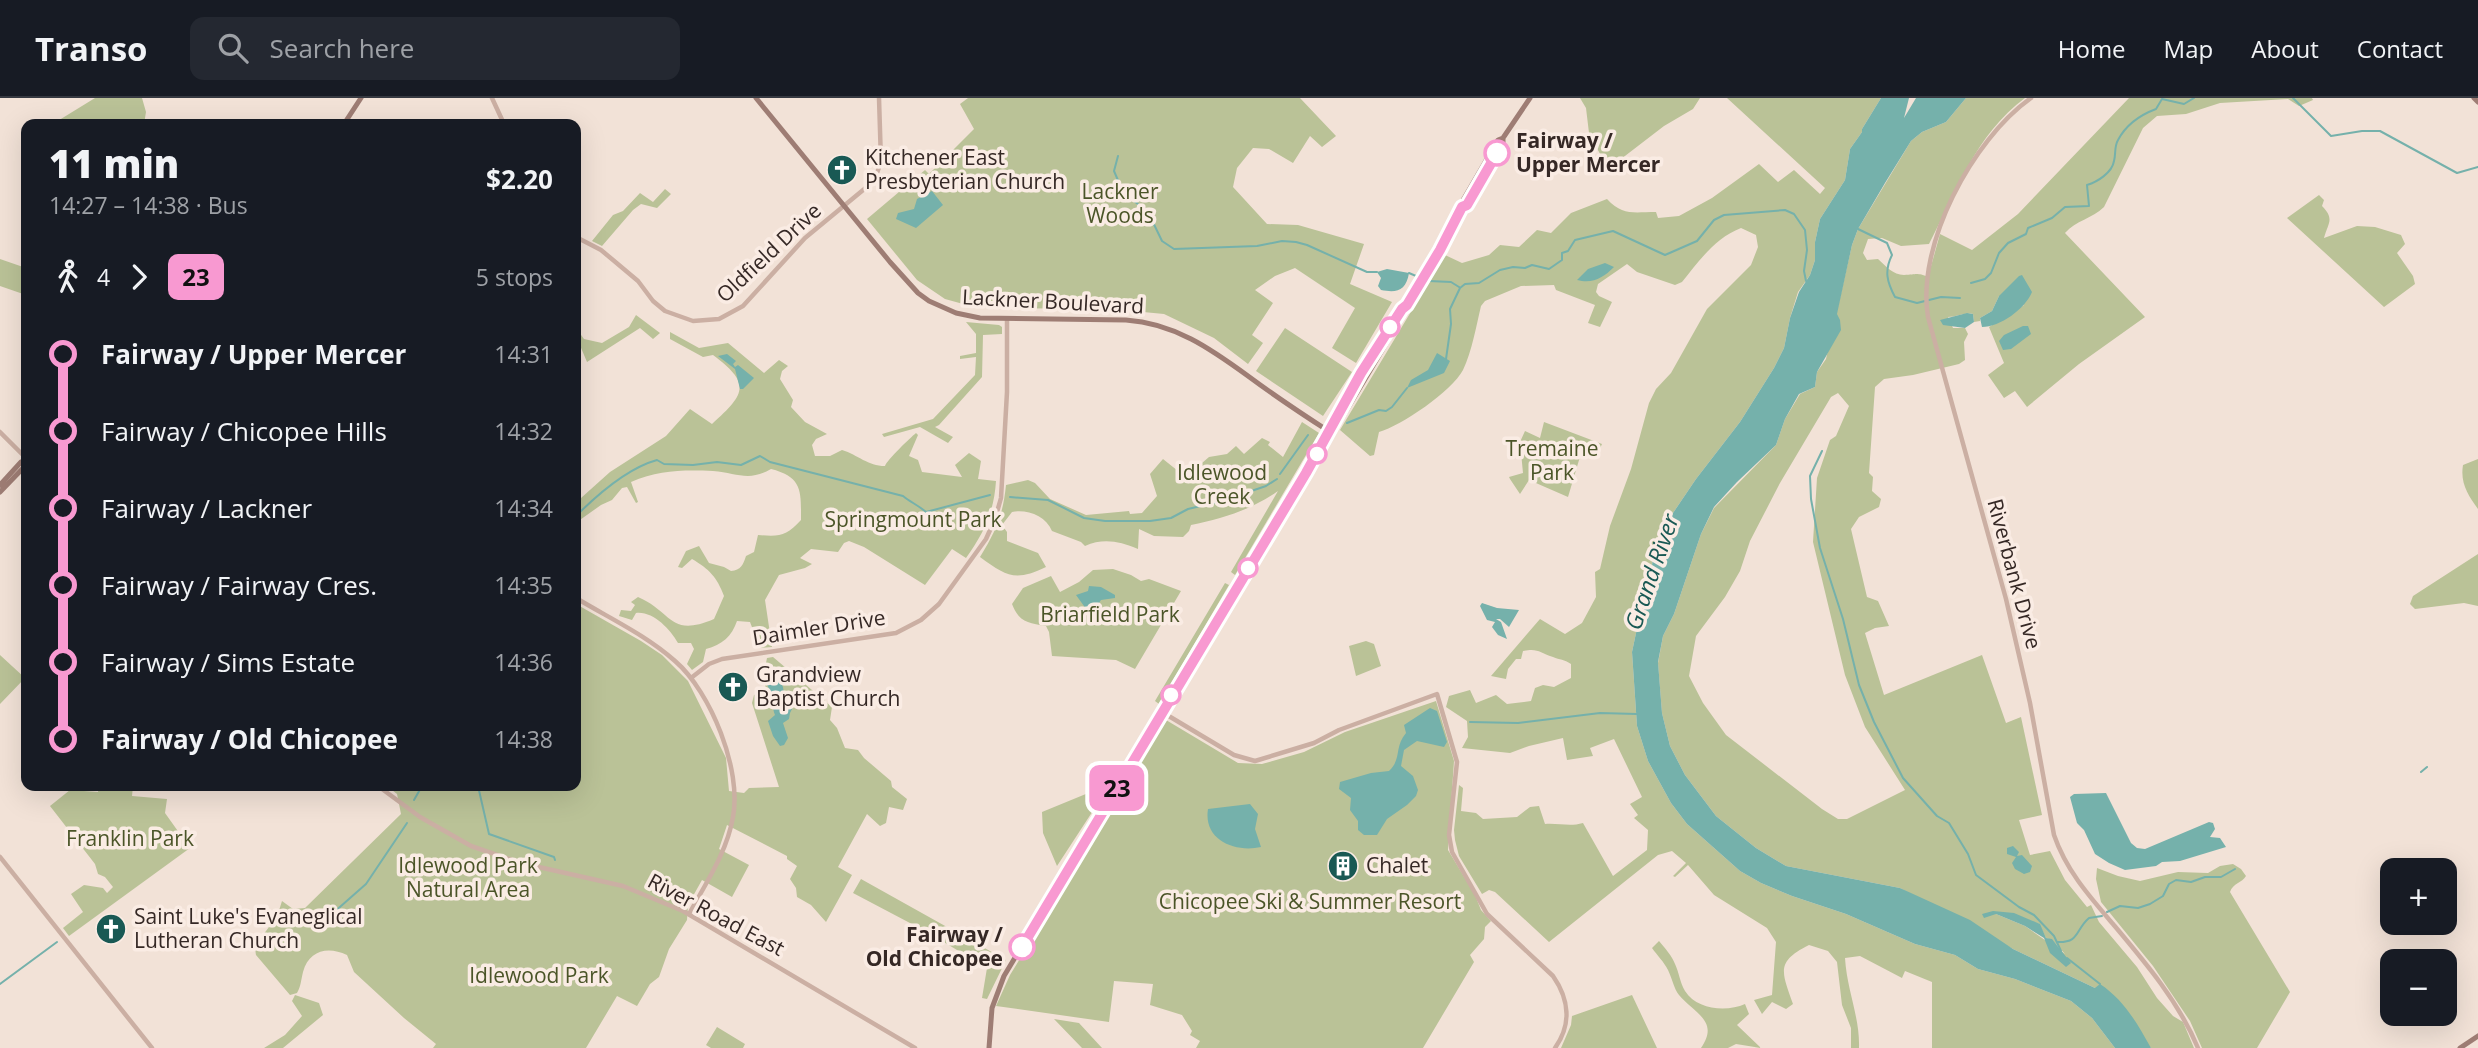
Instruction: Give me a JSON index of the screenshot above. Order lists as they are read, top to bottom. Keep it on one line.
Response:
{"streets":{"main road":["Lackner Boulevard"],"street":["Oldfield Drive","Riverbank Drive","Daimler Drive","River Road East"]},"crossings":[["Oldfield Drive","Lackner Boulevard"],["Lackner Boulevard","Daimler Drive"]],"water":["Grand River"],"parks":["Lackner Woods","Tremaine Park","Idlewood Creek","Springmount Park","Briarfield Park","Franklin Park","Idlewood Park Natural Area","Chicopee Ski & Summer Resort","Idlewood Park"],"places":{"other":["Fairway / Upper Mercer","Fairway / Old Chicopee"],"church":["Kitchener East Presbyterian Church","Grandview Baptist Church","Saint Luke's Evaneglical Lutheran Church"],"building":["Chalet"]},"lines":["bus line 23"],"page":{"header":"Transo","search":"Search here","nav":["Home","Map","About","Contact"],"on_map":"23","heading":["11 min","14:27 – 14:38 · Bus","$2.20"],"legs":["4","23","5 stops"],"list":[{"name":"Fairway / Upper Mercer","value":"14:31"},{"name":"Fairway / Chicopee Hills","value":"14:32"},{"name":"Fairway / Lackner","value":"14:34"},{"name":"Fairway / Fairway Cres.","value":"14:35"},{"name":"Fairway / Sims Estate","value":"14:36"},{"name":"Fairway / Old Chicopee","value":"14:38"}],"map_buttons":["+","−"]}}
